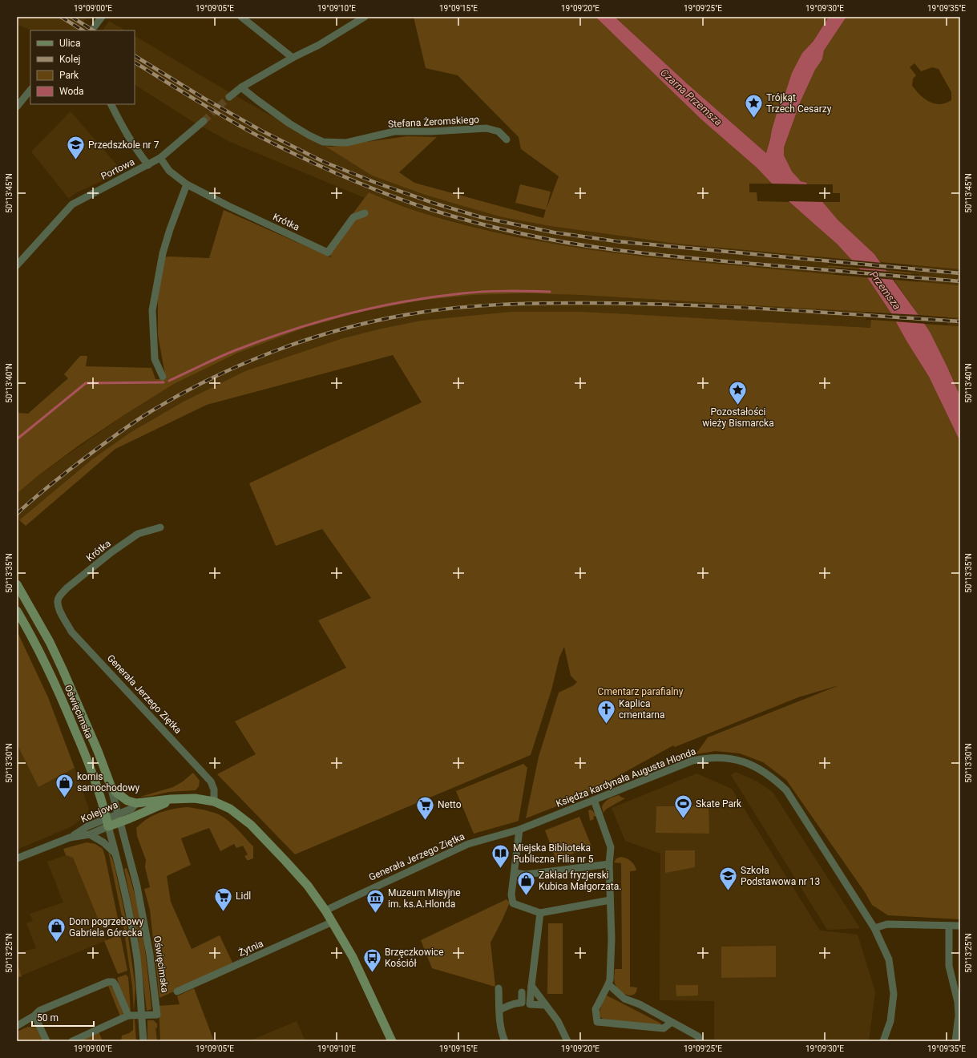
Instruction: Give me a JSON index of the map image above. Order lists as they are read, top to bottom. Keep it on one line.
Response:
{"streets":{"main road":["Oświęcimska"],"street":["Stefana Żeromskiego","Portowa","Krótka","Generała Jerzego Ziętka","Księdza kardynała Augusta Hlonda","Kolejowa","Żytnia"]},"crossings":[["Krótka","Generała Jerzego Ziętka"],["Generała Jerzego Ziętka","Księdza kardynała Augusta Hlonda"],["Oświęcimska","Kolejowa"]],"water":["Czarna Przemsza","Przemsza"],"parks":["Cmentarz parafialny"],"places":{"place":["Trójkąt Trzech Cesarzy","Pozostałości wieży Bismarcka"],"school or university":["Przedszkole nr 7","Szkoła Podstawowa nr 13"],"church":["Kaplica cmentarna"],"shop":["komis samochodowy","Zakład fryzjerski Kubica Małgorzata.","Dom pogrzebowy Gabriela Górecka"],"sports":["Skate Park"],"supermarket":["Netto","Lidl"],"library":["Miejska Biblioteka Publiczna Filia nr 5"],"museum":["Muzeum Misyjne im. ks.A.Hlonda"],"bus stop":["Brzęczkowice Kościół"]},"legend":["Ulica","Kolej","Park","Woda"],"scale_bar":"50 m","coordinates":["19°09'00\"E","19°09'05\"E","19°09'10\"E","19°09'15\"E","19°09'20\"E","19°09'25\"E","19°09'30\"E","19°09'35\"E","50°13'45\"N","50°13'40\"N","50°13'35\"N","50°13'30\"N","50°13'25\"N"]}
